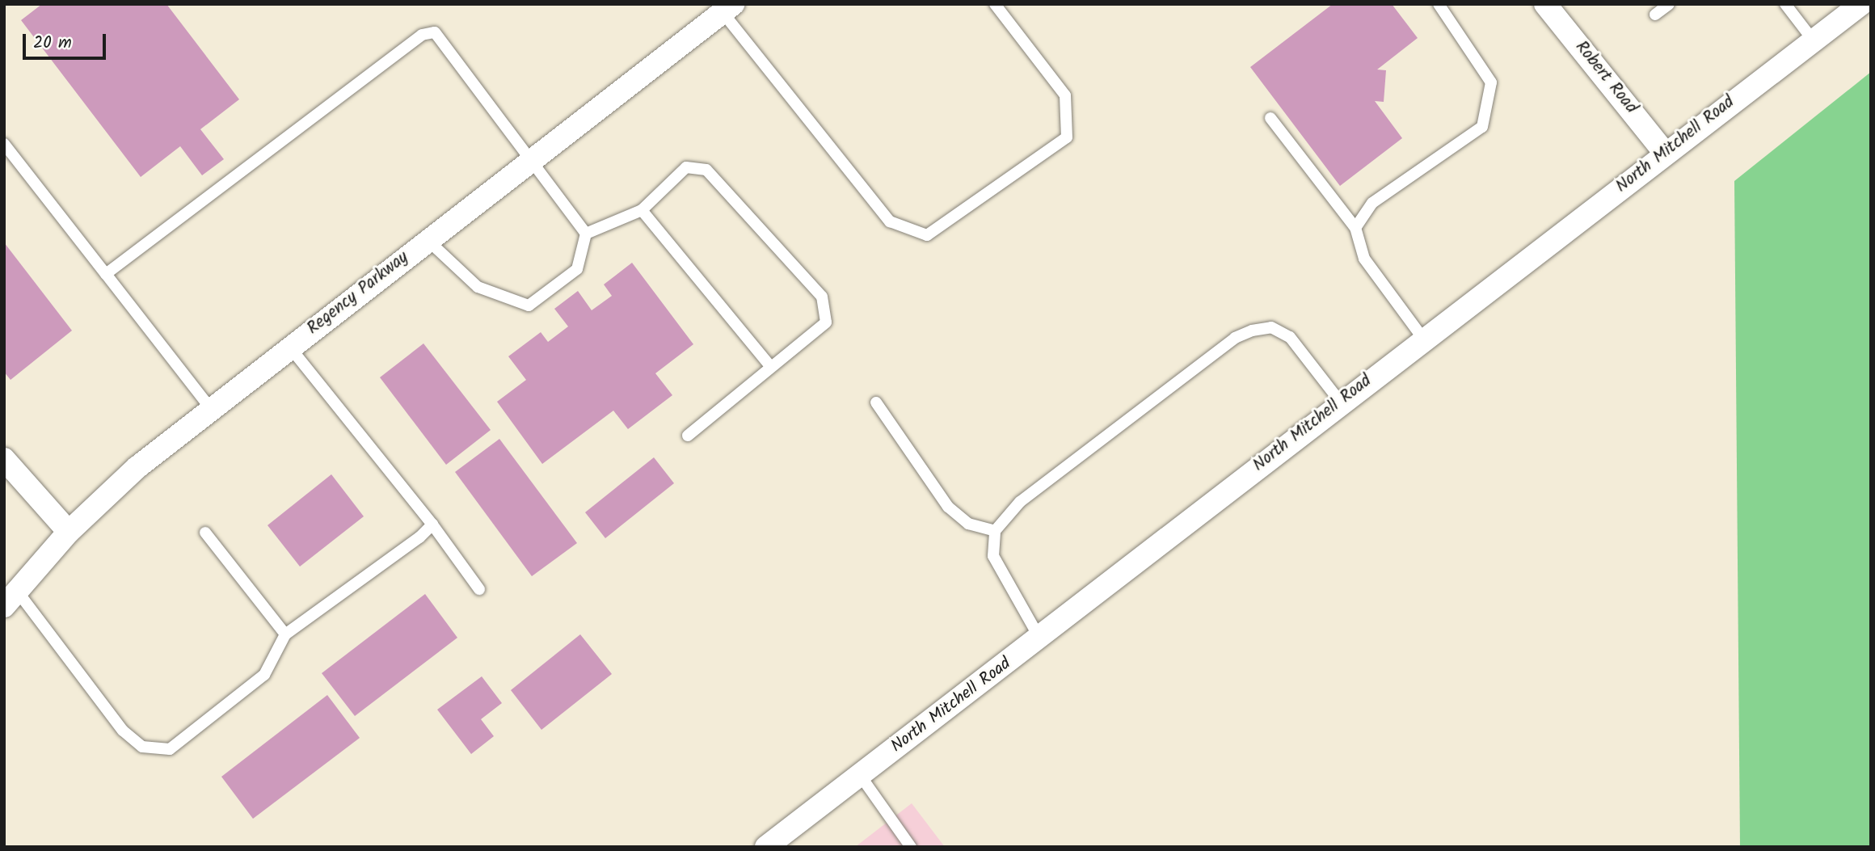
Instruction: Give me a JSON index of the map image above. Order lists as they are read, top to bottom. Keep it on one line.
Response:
{"streets":{"street":["Robert Road","North Mitchell Road","Regency Parkway"]},"crossings":[["Robert Road","North Mitchell Road"]],"scale_bar":"20 m"}
